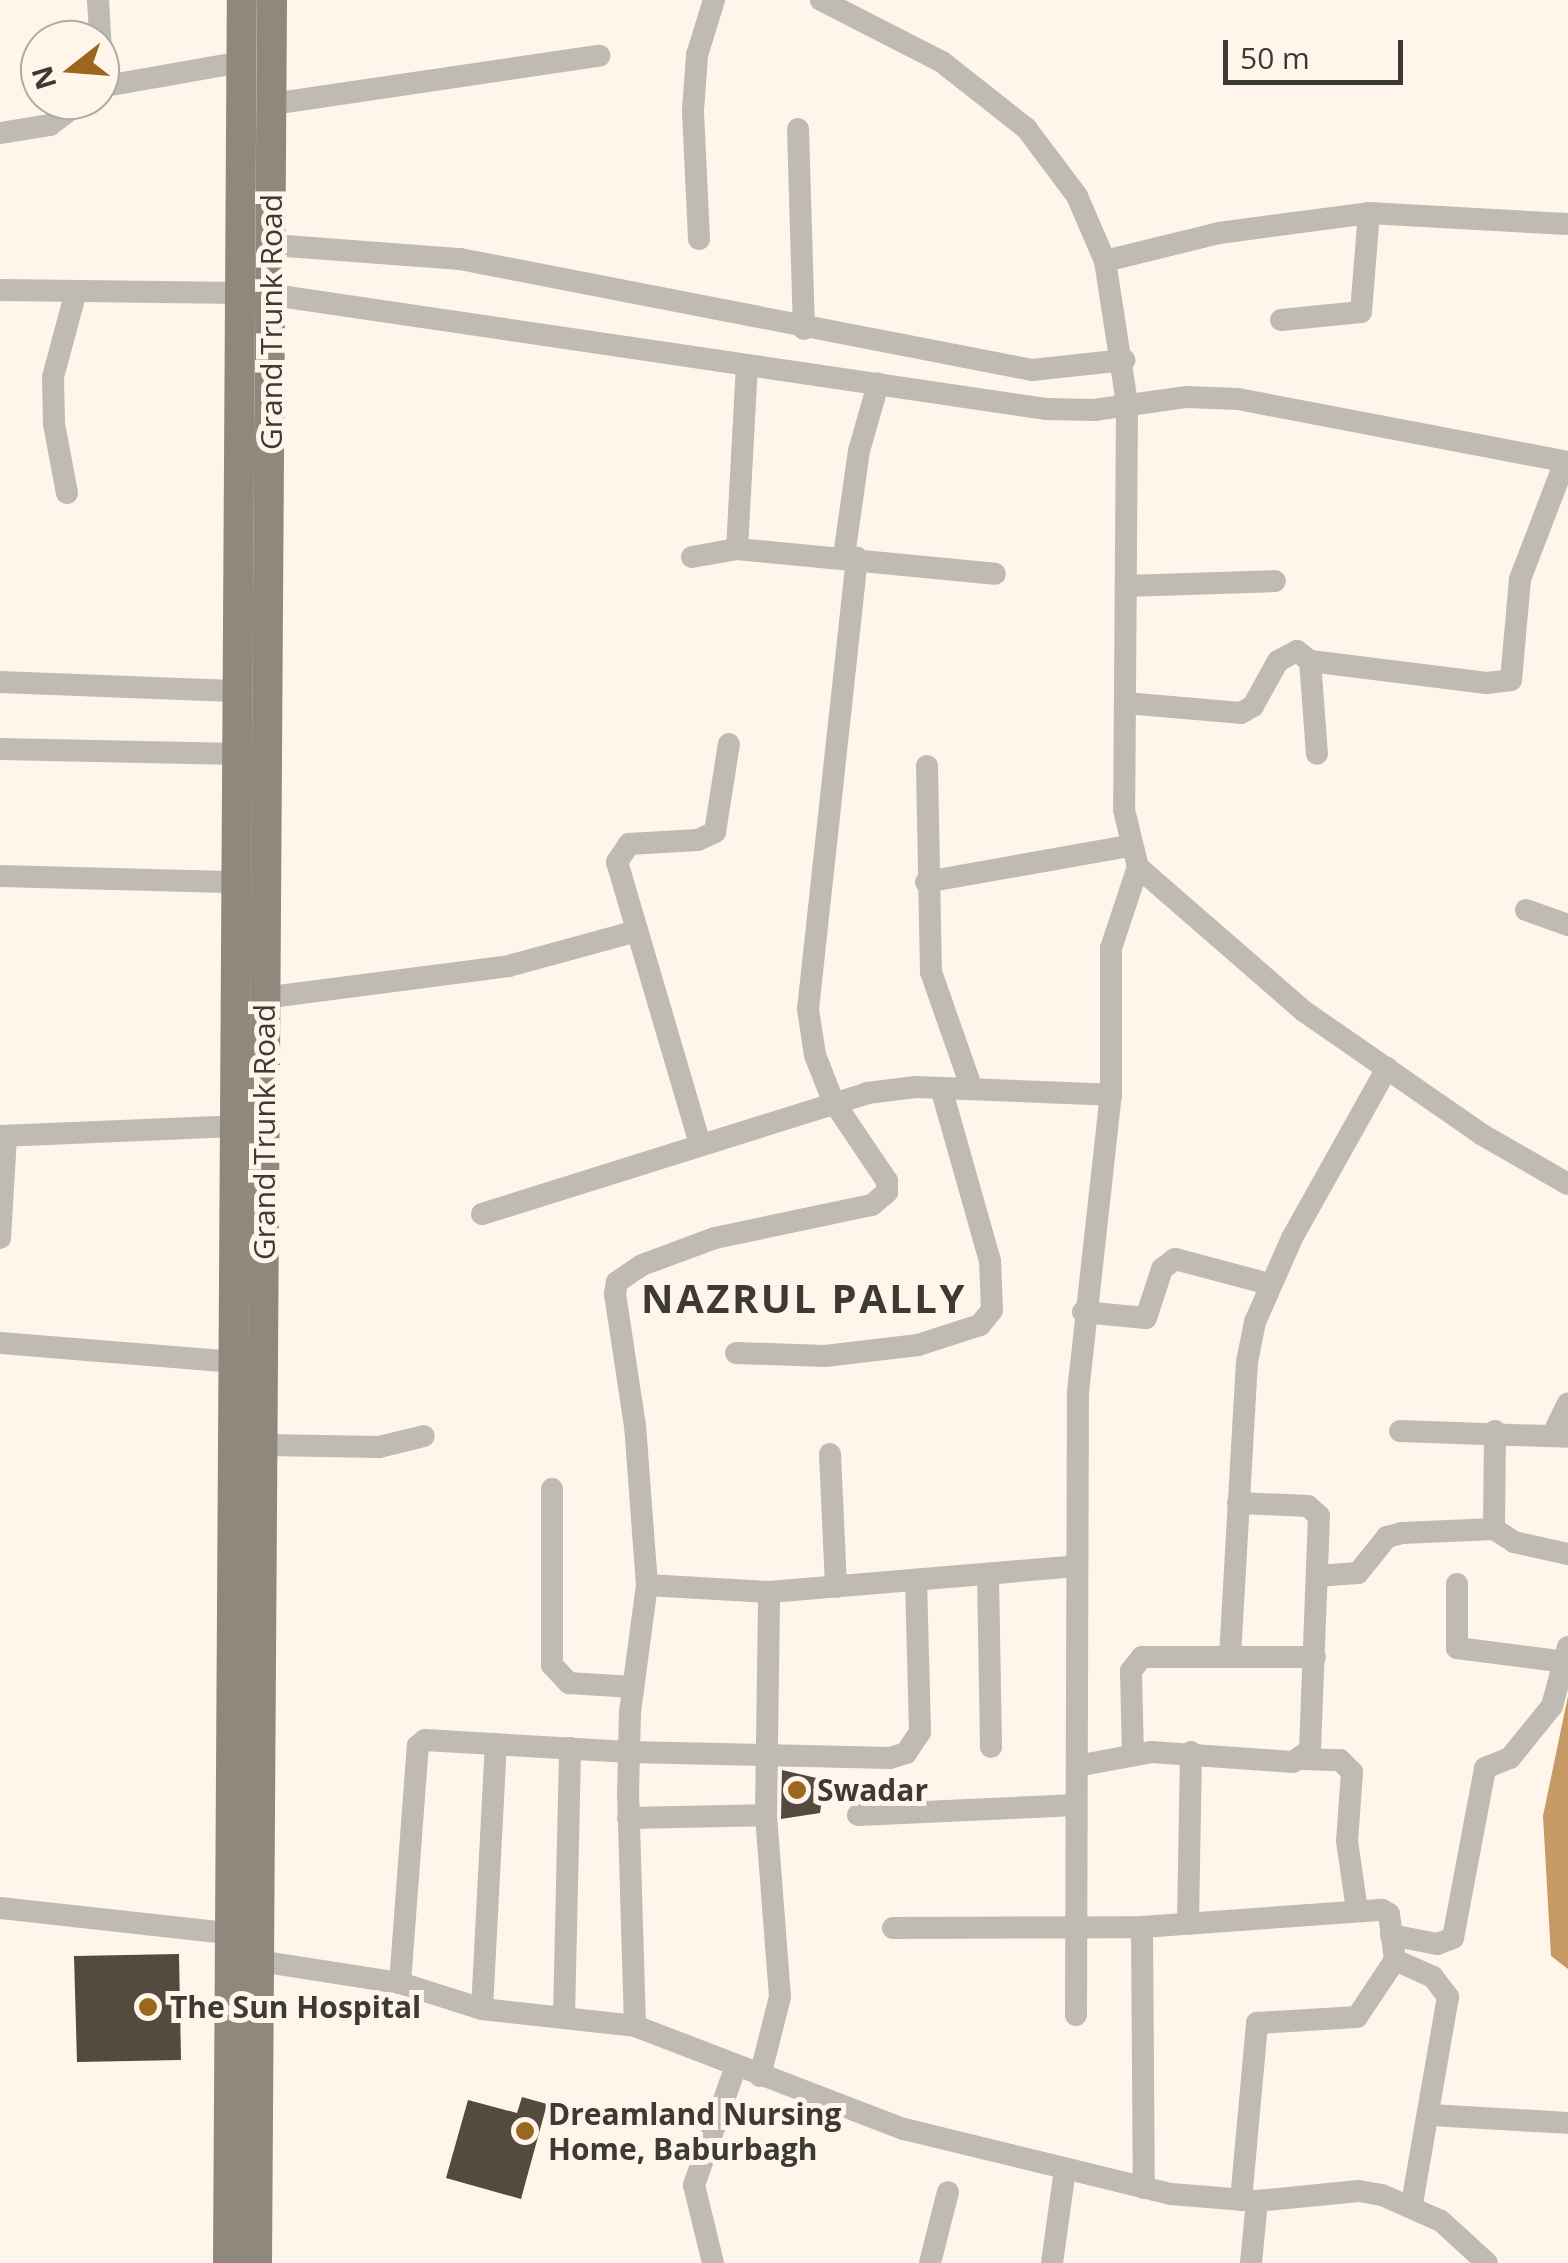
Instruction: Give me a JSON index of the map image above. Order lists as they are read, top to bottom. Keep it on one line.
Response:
{"streets":{"main road":["Grand Trunk Road"]},"districts":["NAZRUL PALLY"],"places":["Swadar","The Sun Hospital","Dreamland Nursing Home, Baburbagh"],"scale_bar":"50 m","north":"left"}
